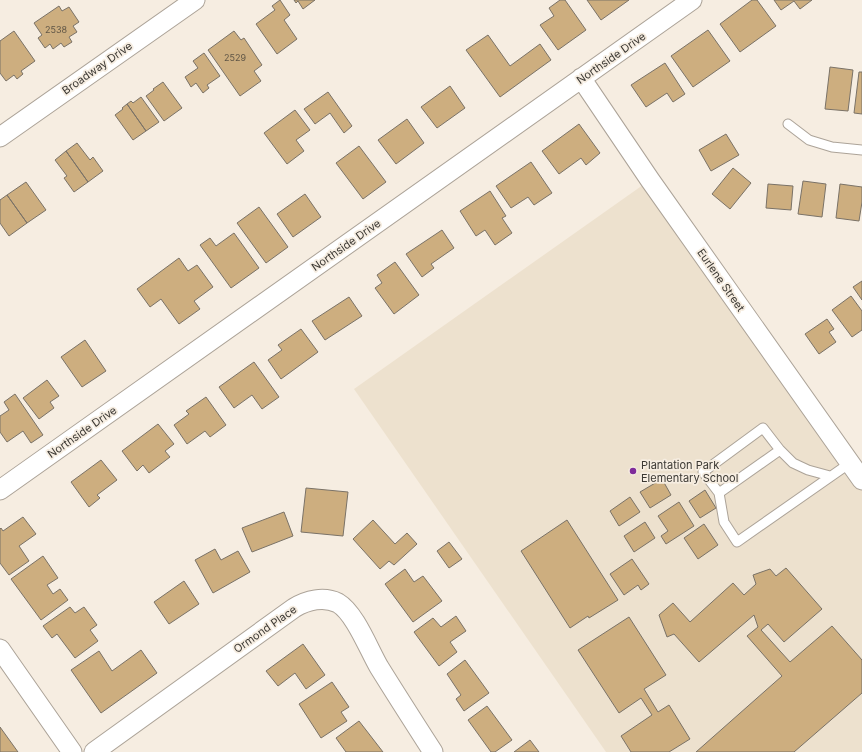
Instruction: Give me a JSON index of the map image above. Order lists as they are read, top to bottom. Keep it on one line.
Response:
{"streets":{"street":["Northside Drive","Broadway Drive","Eurlene Street","Ormond Place"]},"crossings":[["Northside Drive","Eurlene Street"]],"places":["Plantation Park Elementary School"],"house_numbers":["2538","2529"]}
